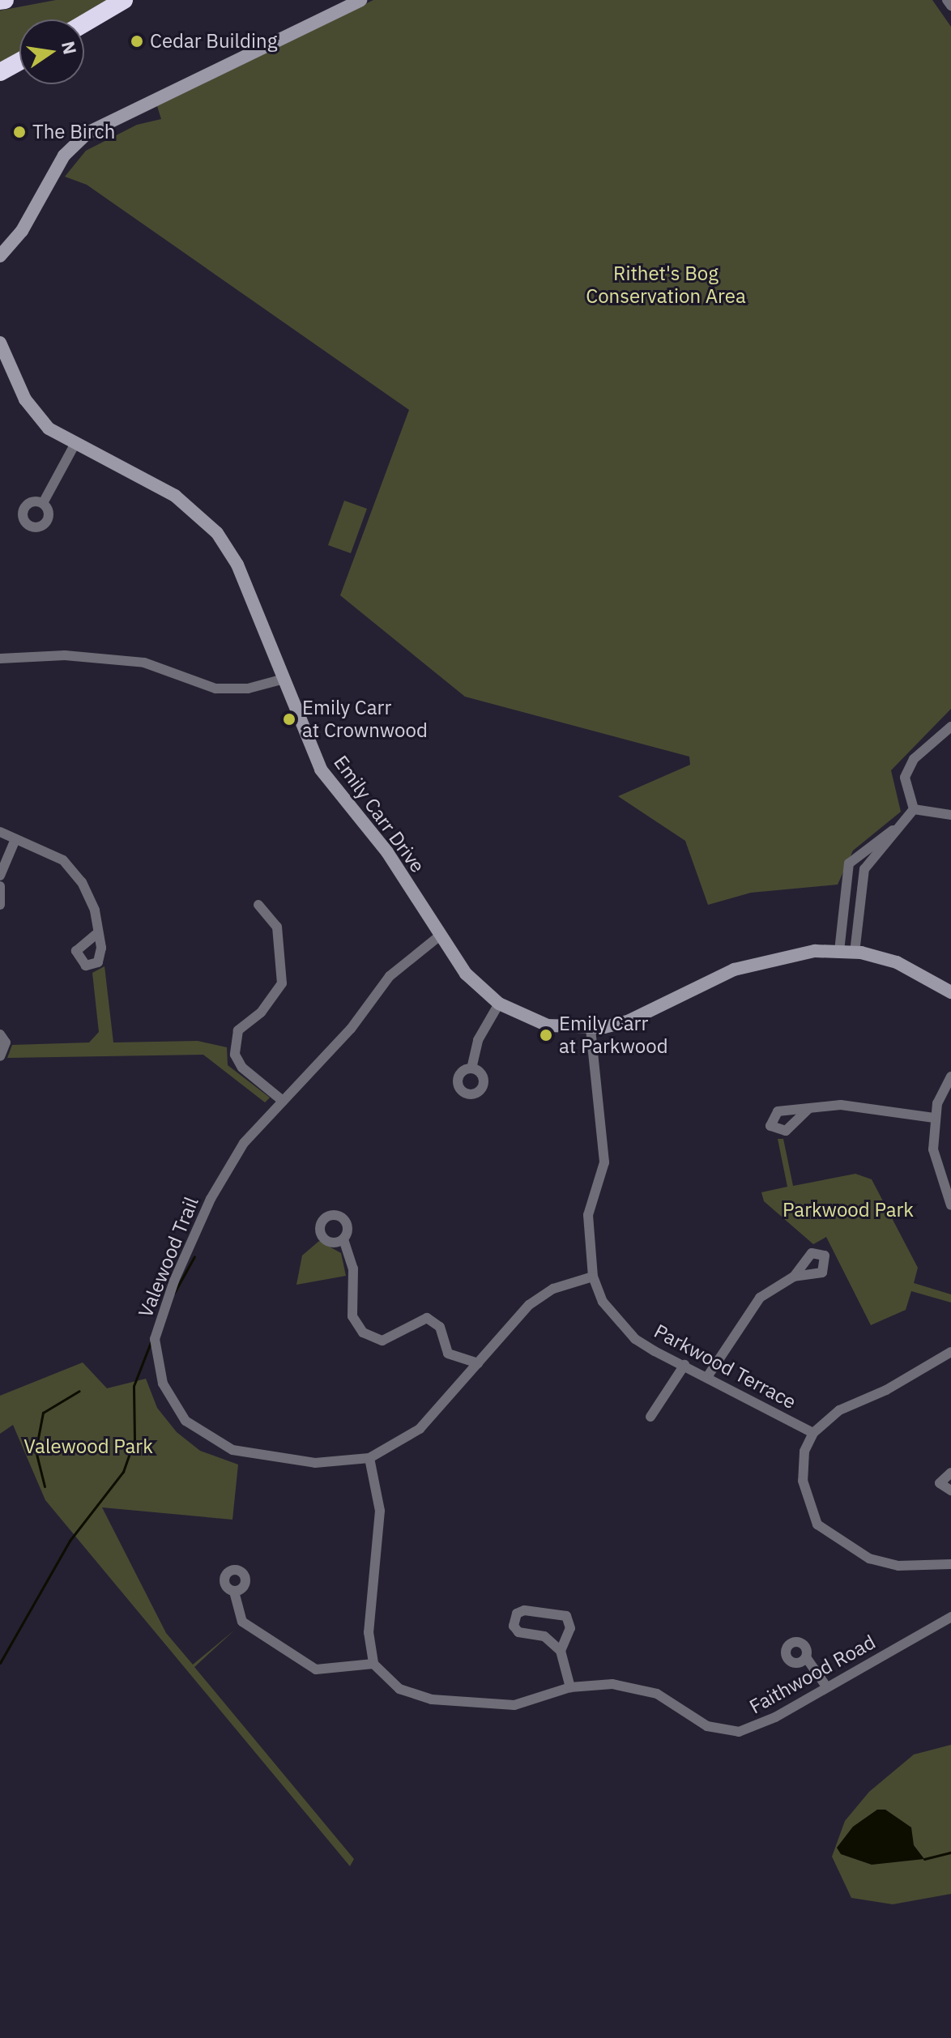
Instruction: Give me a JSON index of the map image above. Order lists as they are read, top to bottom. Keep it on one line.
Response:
{"streets":{"street":["Emily Carr Drive","Valewood Trail","Parkwood Terrace","Faithwood Road"]},"crossings":[["Emily Carr Drive","Valewood Trail"],["Emily Carr Drive","Parkwood Terrace"],["Valewood Trail","Parkwood Terrace"]],"parks":["Rithet's Bog Conservation Area","Parkwood Park","Valewood Park"],"places":["Cedar Building","The Birch","Emily Carr at Crownwood","Emily Carr at Parkwood"],"north":"right"}
